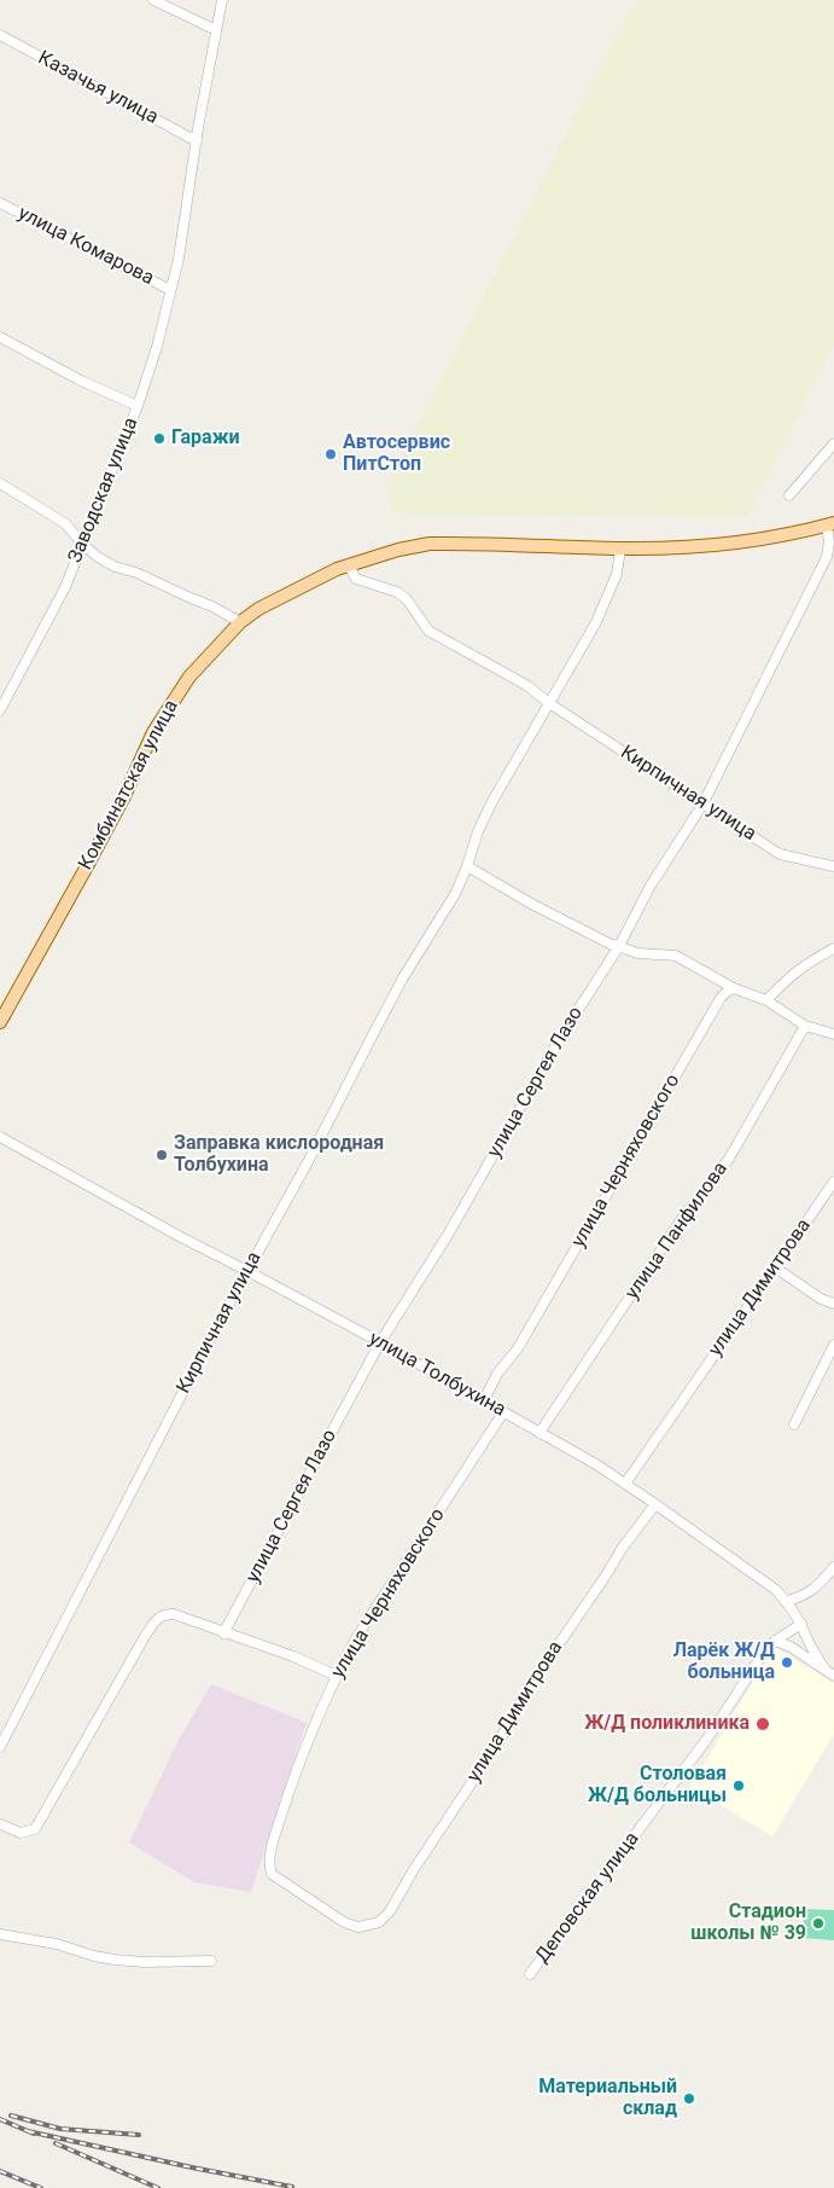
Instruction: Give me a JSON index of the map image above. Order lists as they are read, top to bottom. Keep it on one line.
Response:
{"streets":{"main road":["Комбинатская улица"],"street":["Казачья улица","улица Комарова","Заводская улица","Кирпичная улица","улица Сергея Лазо","улица Черняховского","улица Панфилова","улица Димитрова","улица Толбухина","Деповская улица"]},"crossings":[["Казачья улица","Заводская улица"],["улица Комарова","Заводская улица"],["Комбинатская улица","Кирпичная улица"],["Комбинатская улица","улица Сергея Лазо"],["Кирпичная улица","улица Сергея Лазо"],["Кирпичная улица","улица Толбухина"],["улица Сергея Лазо","улица Толбухина"],["улица Черняховского","улица Димитрова"],["улица Черняховского","улица Толбухина"],["улица Панфилова","улица Толбухина"],["улица Димитрова","улица Толбухина"],["улица Толбухина","Деповская улица"]],"places":["Гаражи","Автосервис ПитСтоп","Заправка кислородная Толбухина","Ларёк Ж/Д больница","Ж/Д поликлиника","Столовая Ж/Д больницы","Стадион школы № 39","Материальный склад"]}
